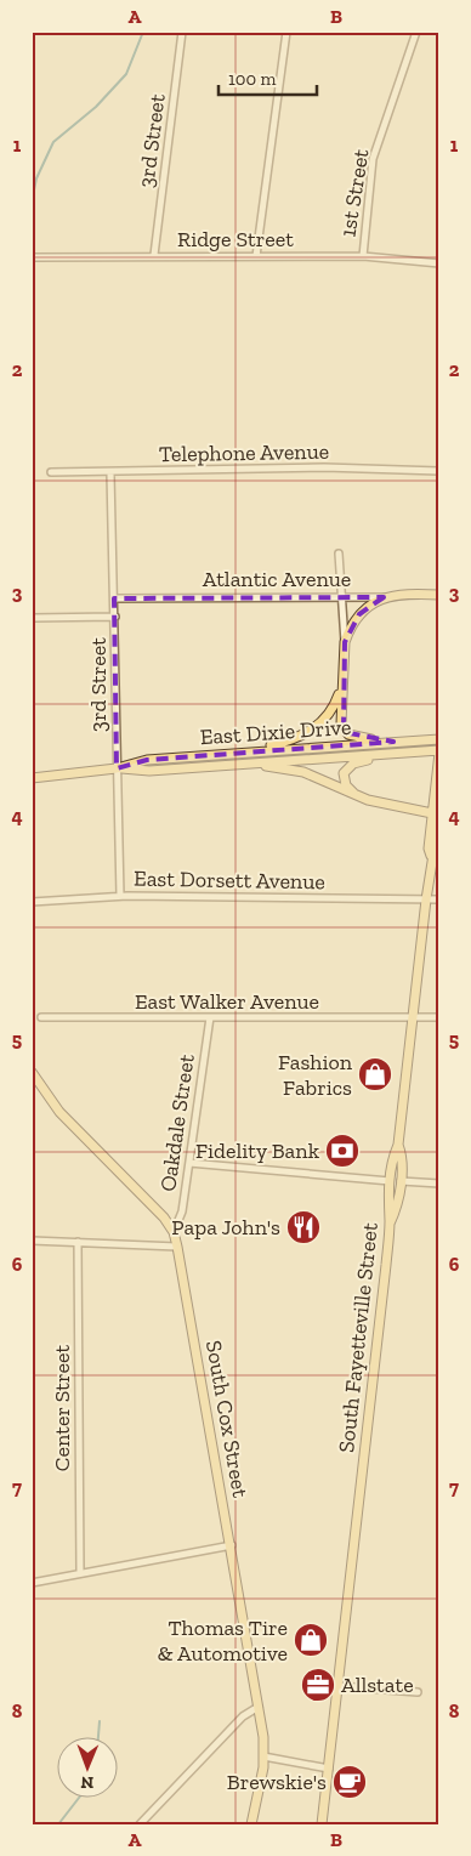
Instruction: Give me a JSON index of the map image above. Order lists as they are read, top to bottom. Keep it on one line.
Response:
{"streets":{"main road":["Atlantic Avenue","East Dixie Drive","South Fayetteville Street","South Cox Street"],"street":["3rd Street","1st Street","Ridge Street","Telephone Avenue","East Dorsett Avenue","East Walker Avenue","Oakdale Street","Center Street"]},"crossings":[["3rd Street","Ridge Street"],["3rd Street","Telephone Avenue"],["3rd Street","Atlantic Avenue"],["3rd Street","East Dixie Drive"],["3rd Street","East Dorsett Avenue"],["1st Street","Ridge Street"],["East Dixie Drive","South Fayetteville Street"],["East Dorsett Avenue","South Fayetteville Street"],["East Walker Avenue","Oakdale Street"],["East Walker Avenue","South Fayetteville Street"],["Oakdale Street","South Cox Street"]],"places":{"shop":["Fashion Fabrics","Thomas Tire & Automotive"],"bank":["Fidelity Bank"],"restaurant":["Papa John's"],"office":["Allstate"],"cafe":["Brewskie's"]},"scale_bar":"100 m","north":"bottom","grid":{"columns":["A","B"],"rows":["1","2","3","4","5","6","7","8"]}}
